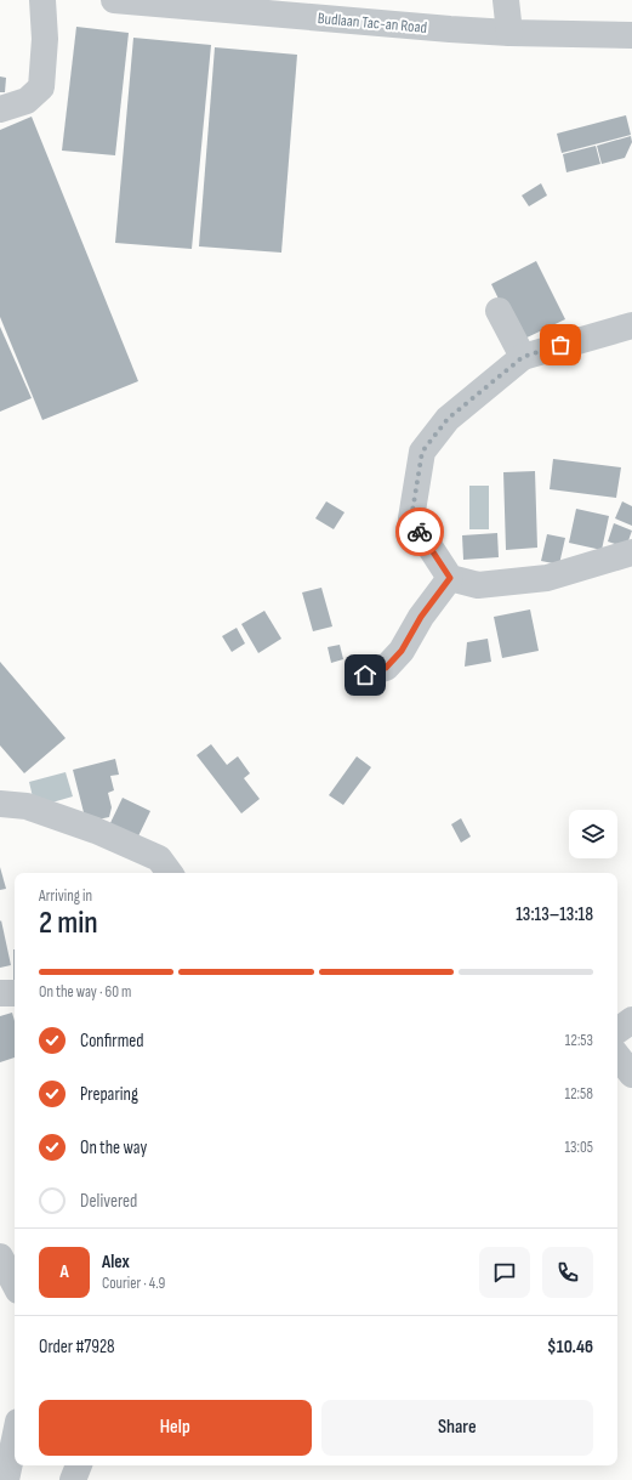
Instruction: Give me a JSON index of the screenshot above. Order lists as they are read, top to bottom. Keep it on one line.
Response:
{"streets":{"street":["Budlaan Tac-an Road"]},"page":{"heading":["2 min","Arriving in","13:13–13:18"],"panel":["Alex","Courier · 4.9","Order #7928","$10.46"],"bar":"On the way · 60 m","list":[["Confirmed","12:53"],["Preparing","12:58"],["On the way","13:05"],"Delivered"],"round":"A","buttons":["Help","Share"]}}
